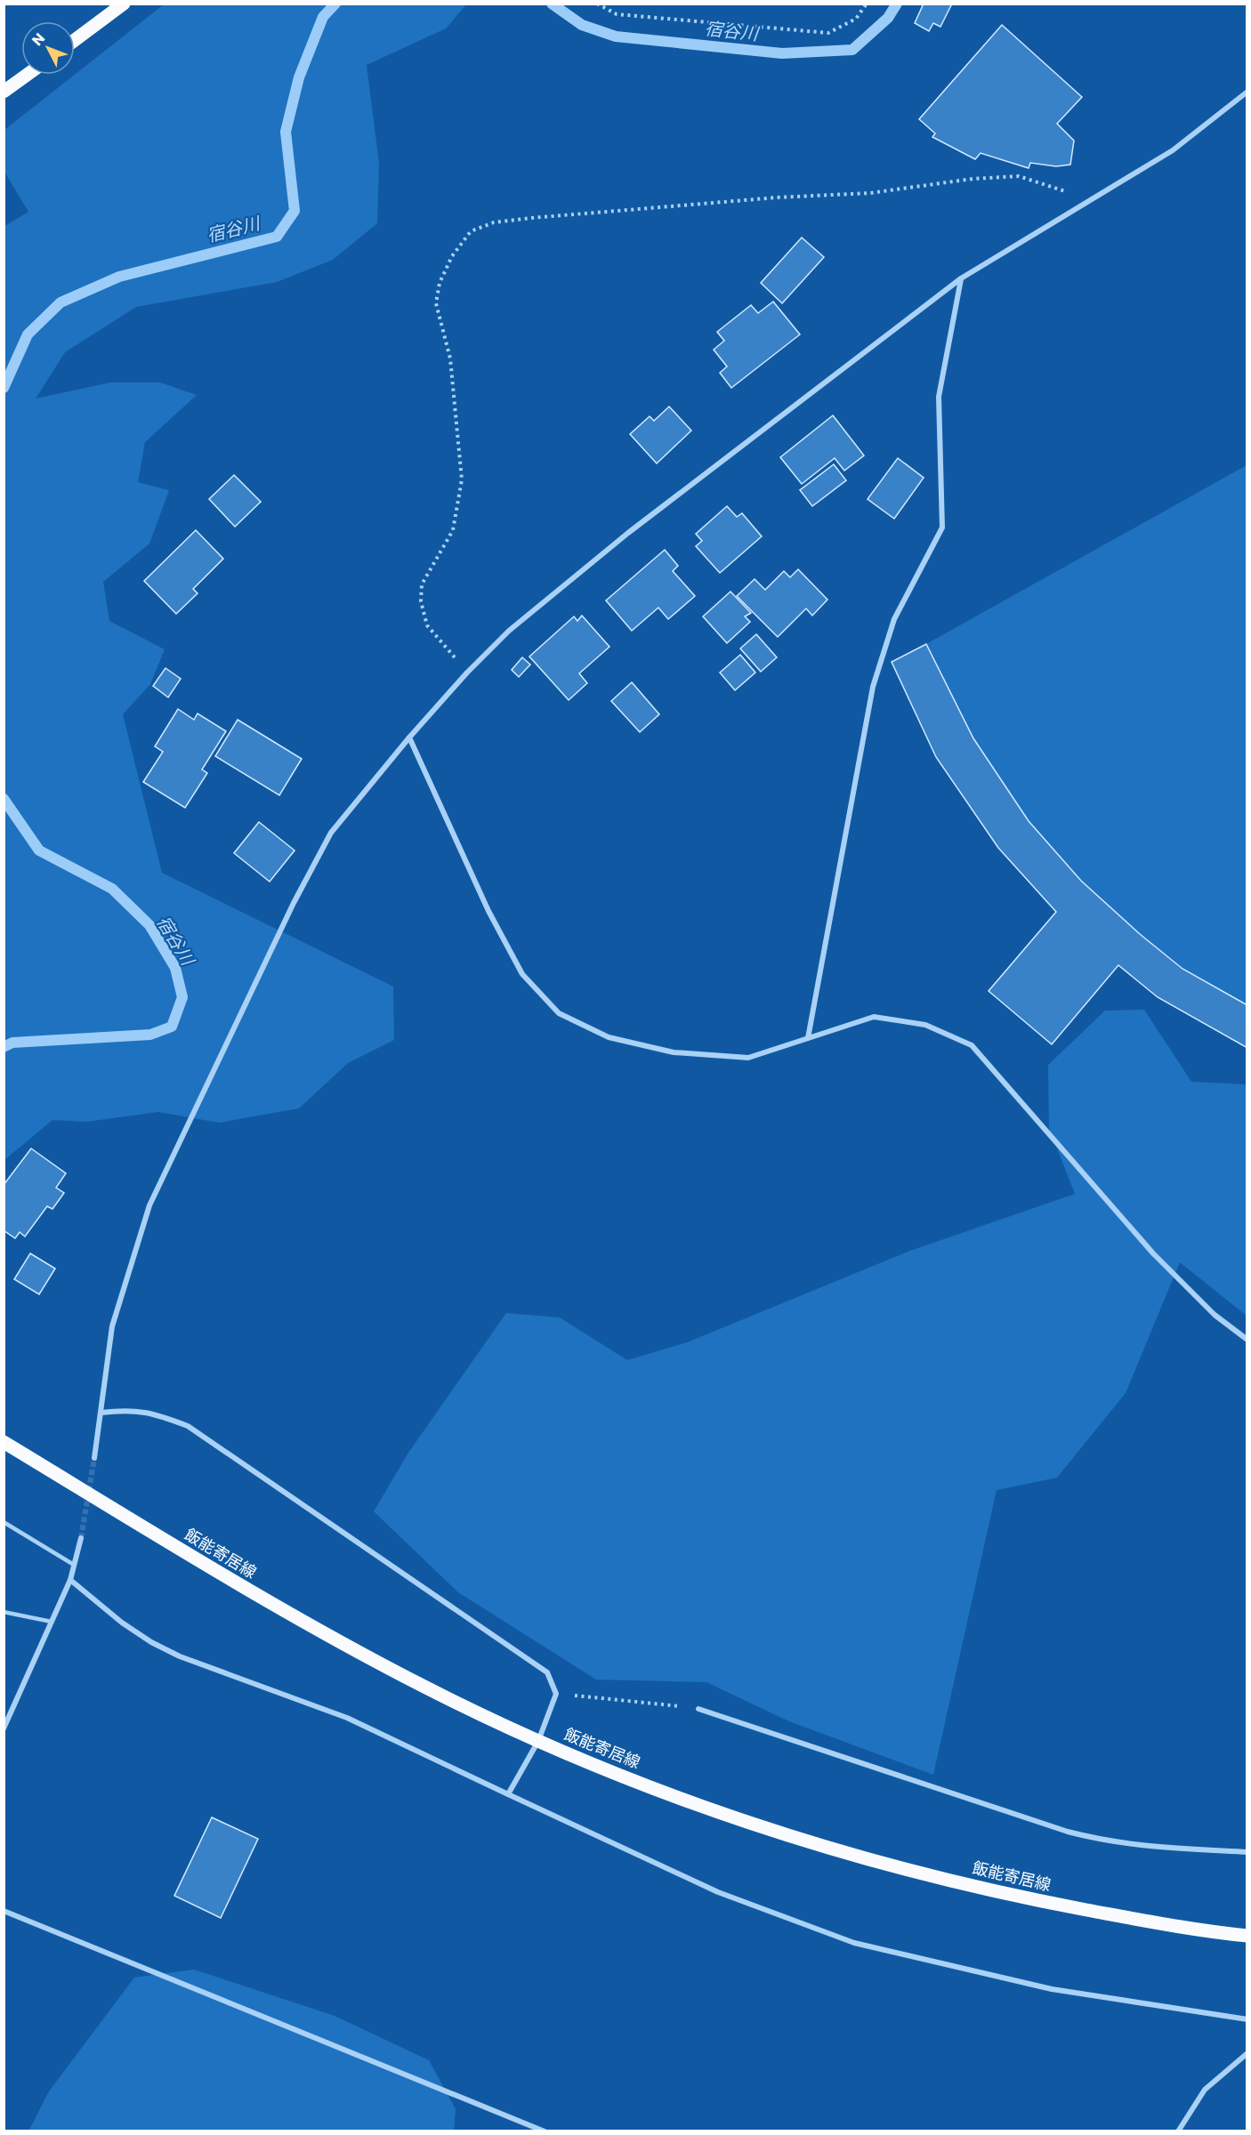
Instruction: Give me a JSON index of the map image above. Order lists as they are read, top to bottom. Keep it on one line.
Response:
{"streets":{"main road":["飯能寄居線"]},"water":["宿谷川"],"north":"top left"}
